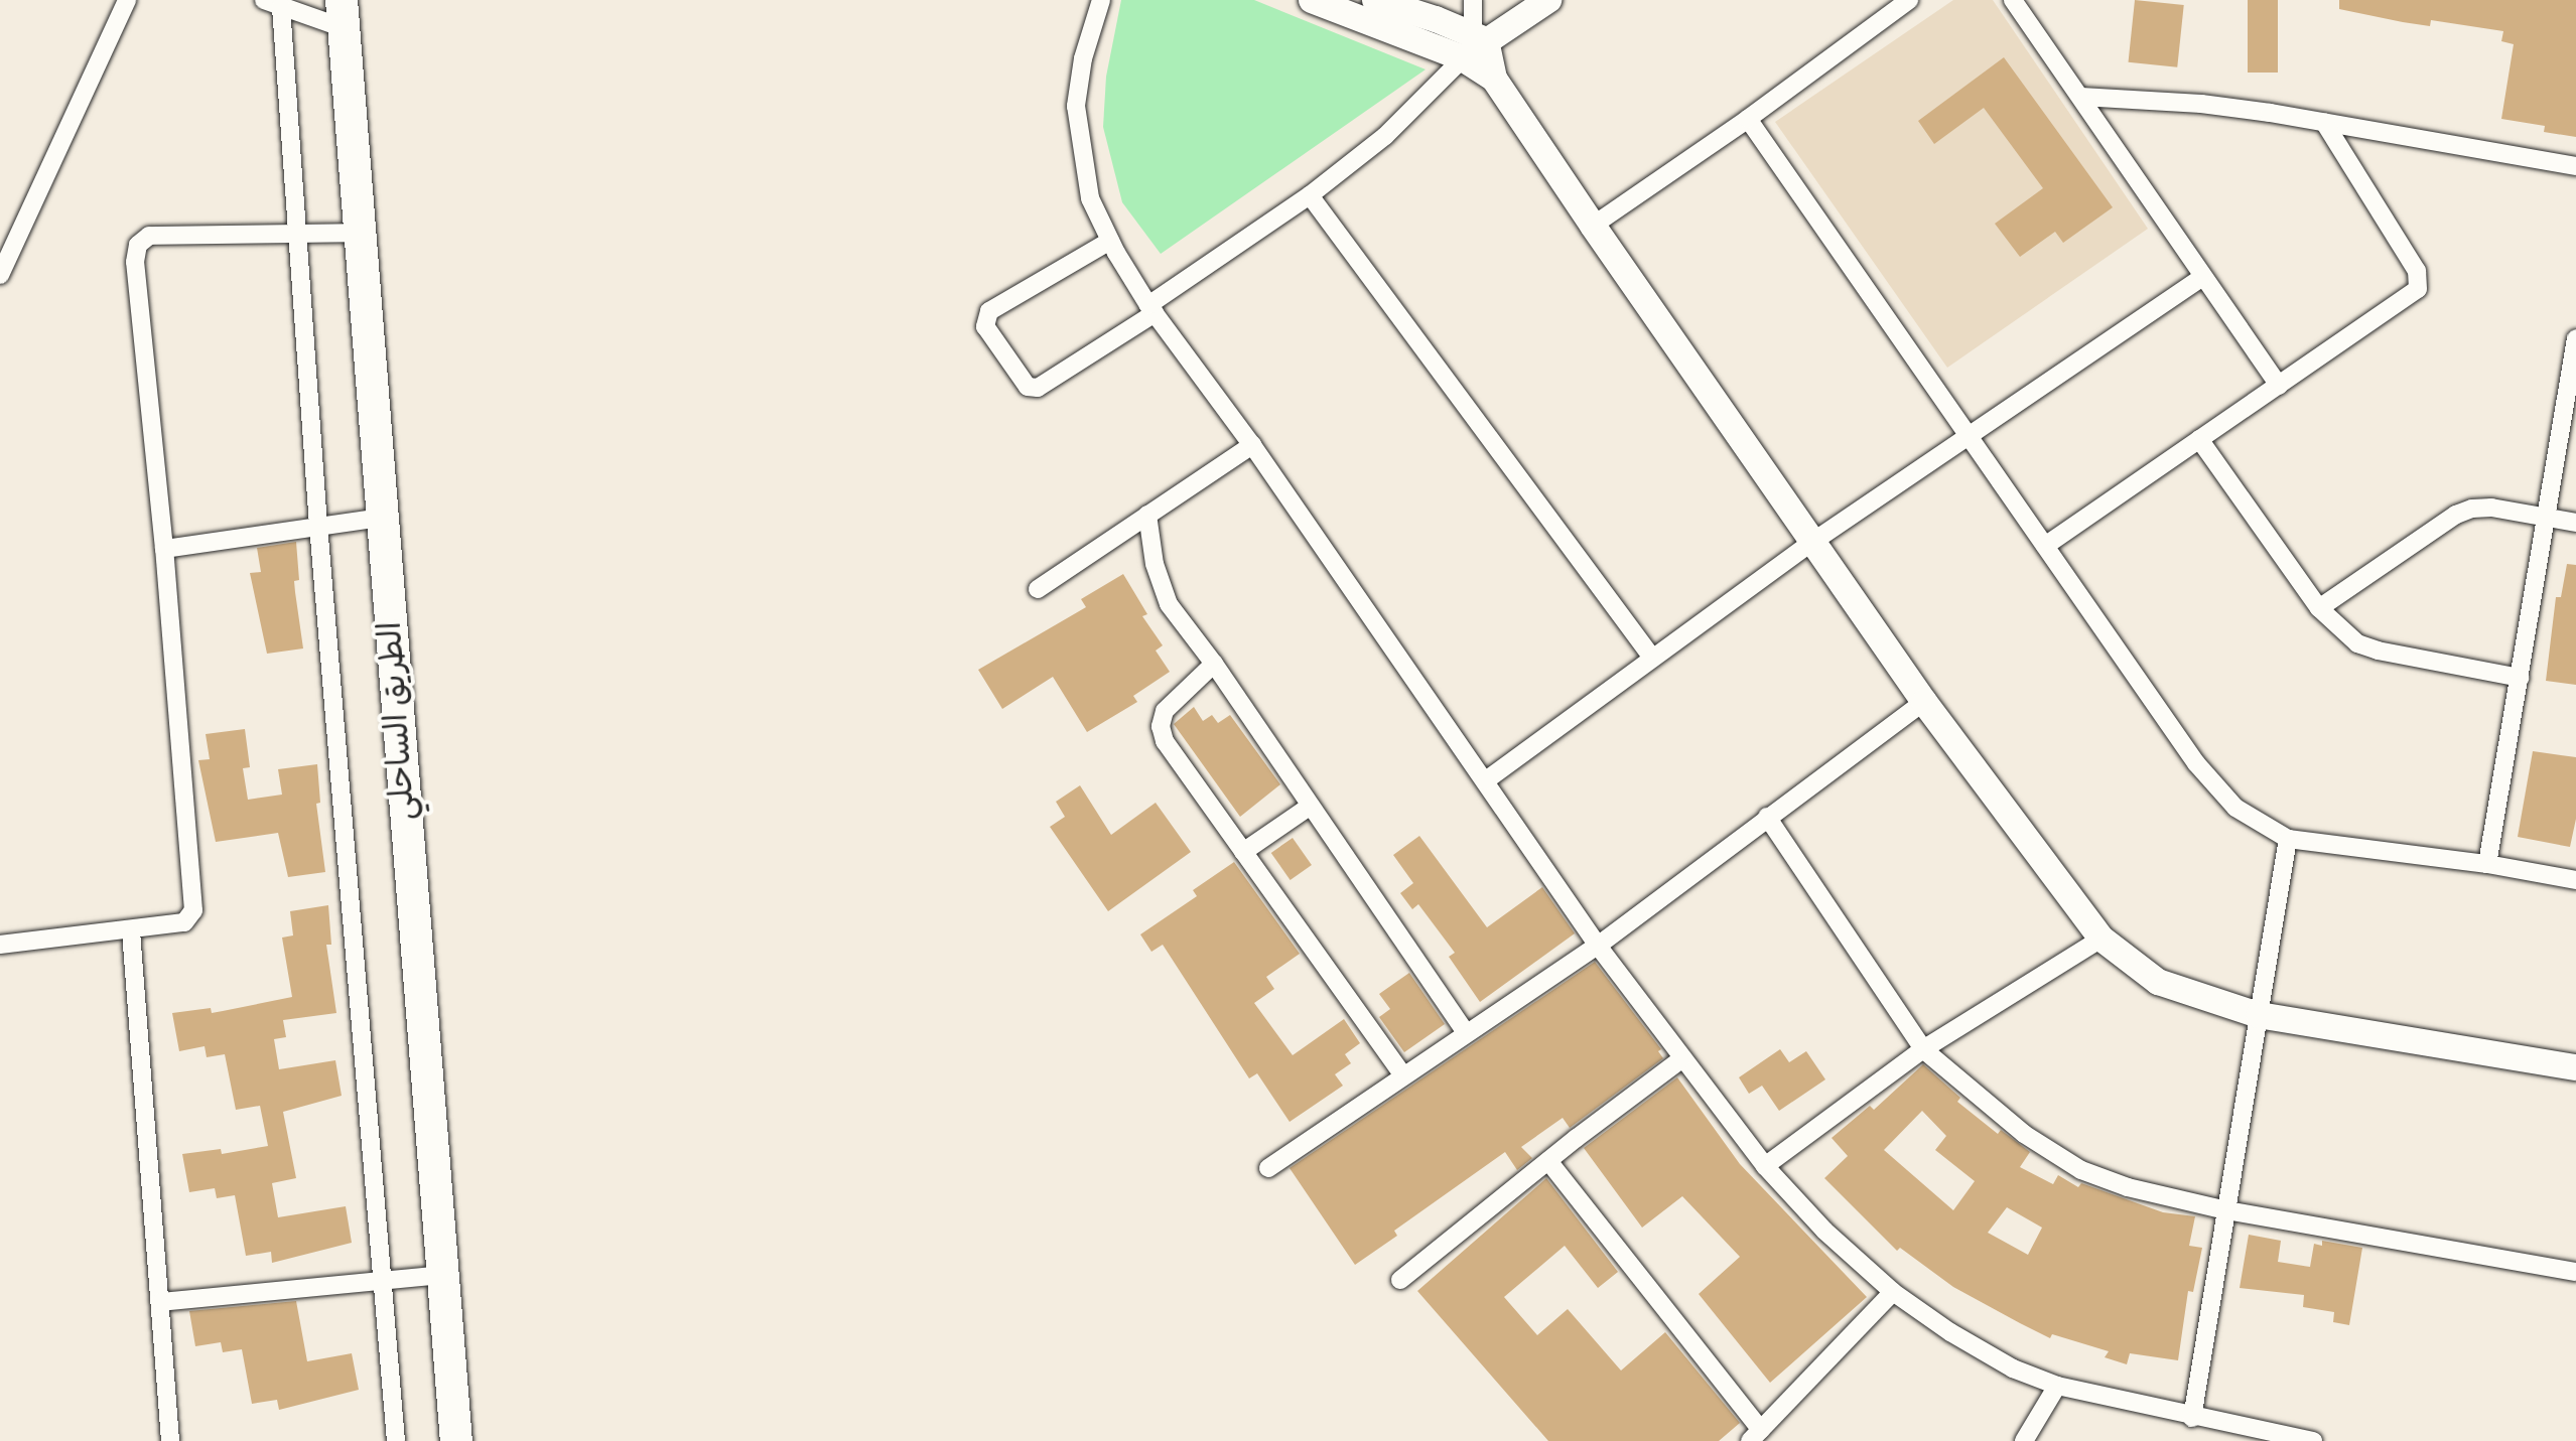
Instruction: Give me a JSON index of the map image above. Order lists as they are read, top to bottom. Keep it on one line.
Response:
{"streets":{"highway":["الطريق الساحلي"]}}
